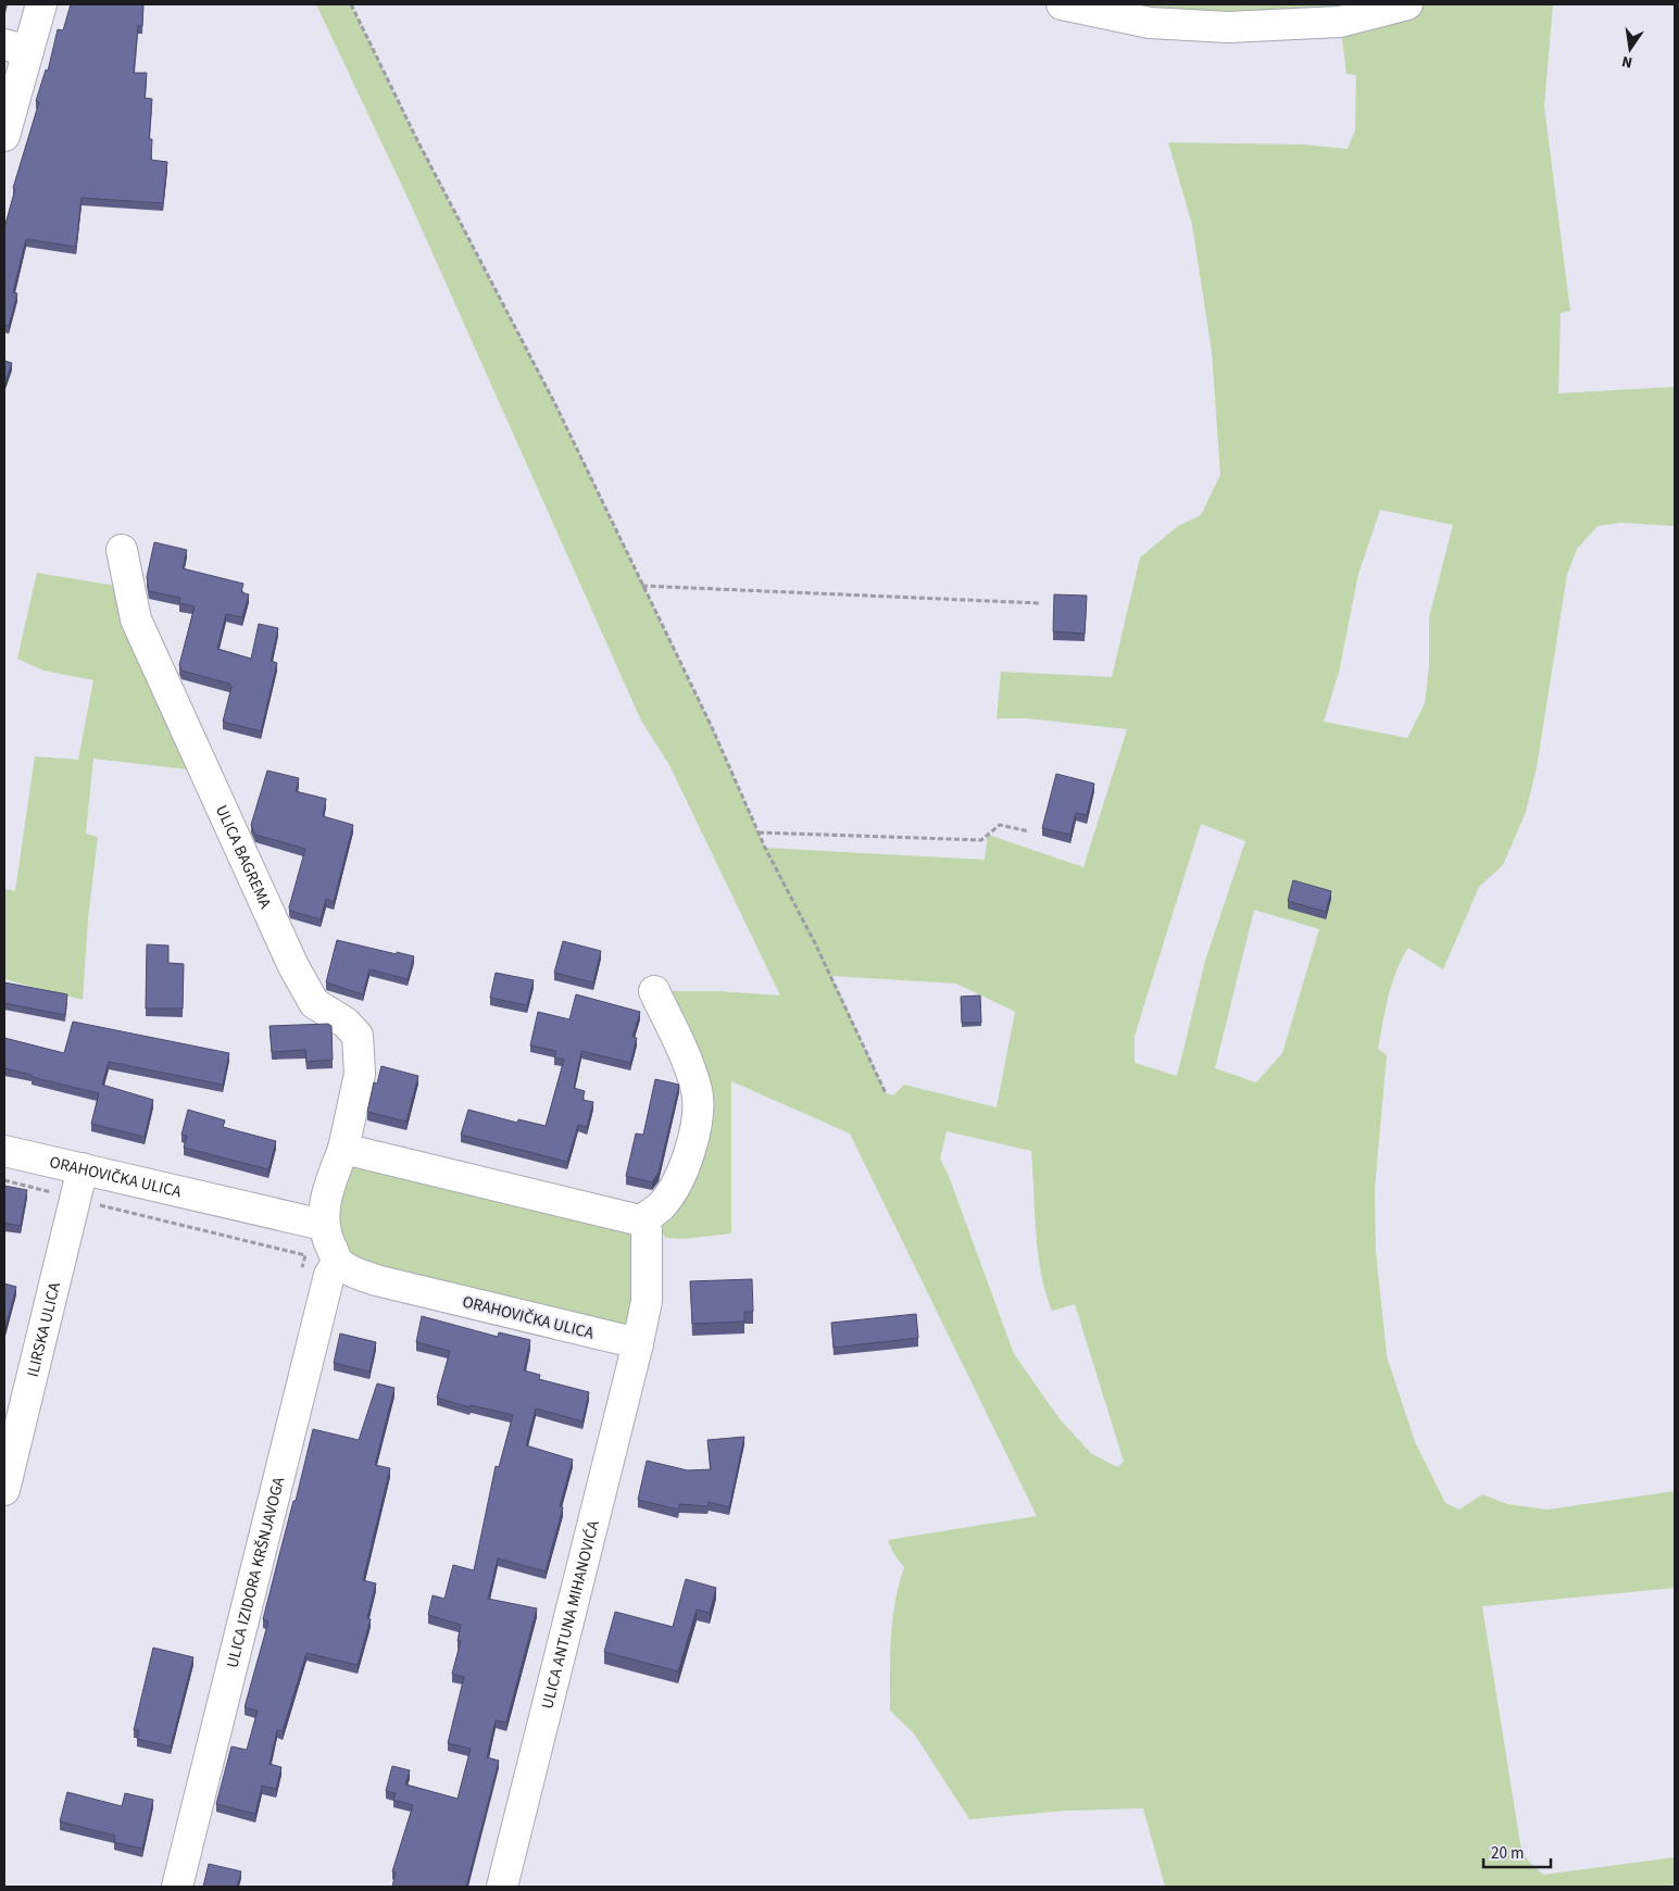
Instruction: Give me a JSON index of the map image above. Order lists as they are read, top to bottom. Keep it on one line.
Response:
{"streets":{"street":["ULICA BAGREMA","ORAHOVIČKA ULICA","ILIRSKA ULICA","ULICA IZIDORA KRŠNJAVOGA","ULICA ANTUNA MIHANOVIĆA"]},"crossings":[["ORAHOVIČKA ULICA","ILIRSKA ULICA"],["ORAHOVIČKA ULICA","ULICA IZIDORA KRŠNJAVOGA"],["ORAHOVIČKA ULICA","ULICA ANTUNA MIHANOVIĆA"]],"scale_bar":"20 m","north":"bottom"}
